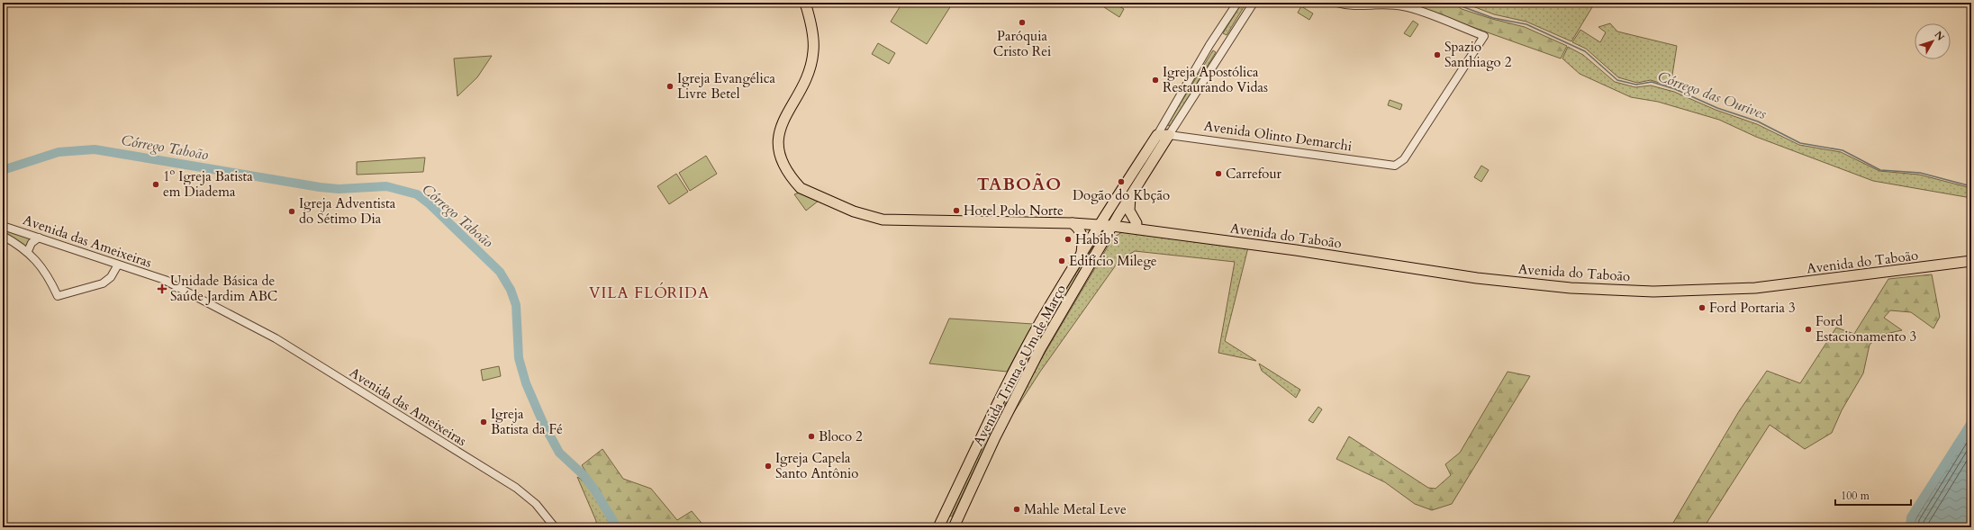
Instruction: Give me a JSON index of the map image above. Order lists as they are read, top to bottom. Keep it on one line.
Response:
{"streets":{"main road":["Avenida Olinto Demarchi","Avenida do Taboão","Avenida Trinta e Um de Março"],"street":["Avenida das Ameixeiras"]},"crossings":[["Avenida Olinto Demarchi","Avenida Trinta e Um de Março"],["Avenida do Taboão","Avenida Trinta e Um de Março"]],"districts":["TABOÃO","VILA FLÓRIDA"],"water":["Córrego das Ourives","Córrego Taboão"],"places":{"other":["Paróquia Cristo Rei","Spazio Santhiago 2","Igreja Apostólica Restaurando Vidas","Igreja Evangélica Livre Betel","Carrefour","Dogão do Kbção","1º Igreja Batista em Diadema","Hotel Polo Norte","Igreja Adventista do Sétimo Dia","Habib's","Edifício Milege","Ford Portaria 3","Ford Estacionamento 3","Igreja Batista da Fé","Bloco 2","Igreja Capela Santo Antônio","Mahle Metal Leve"],"health":["Unidade Básica de Saúde Jardim ABC"]},"scale_bar":"100 m","north":"top right"}
